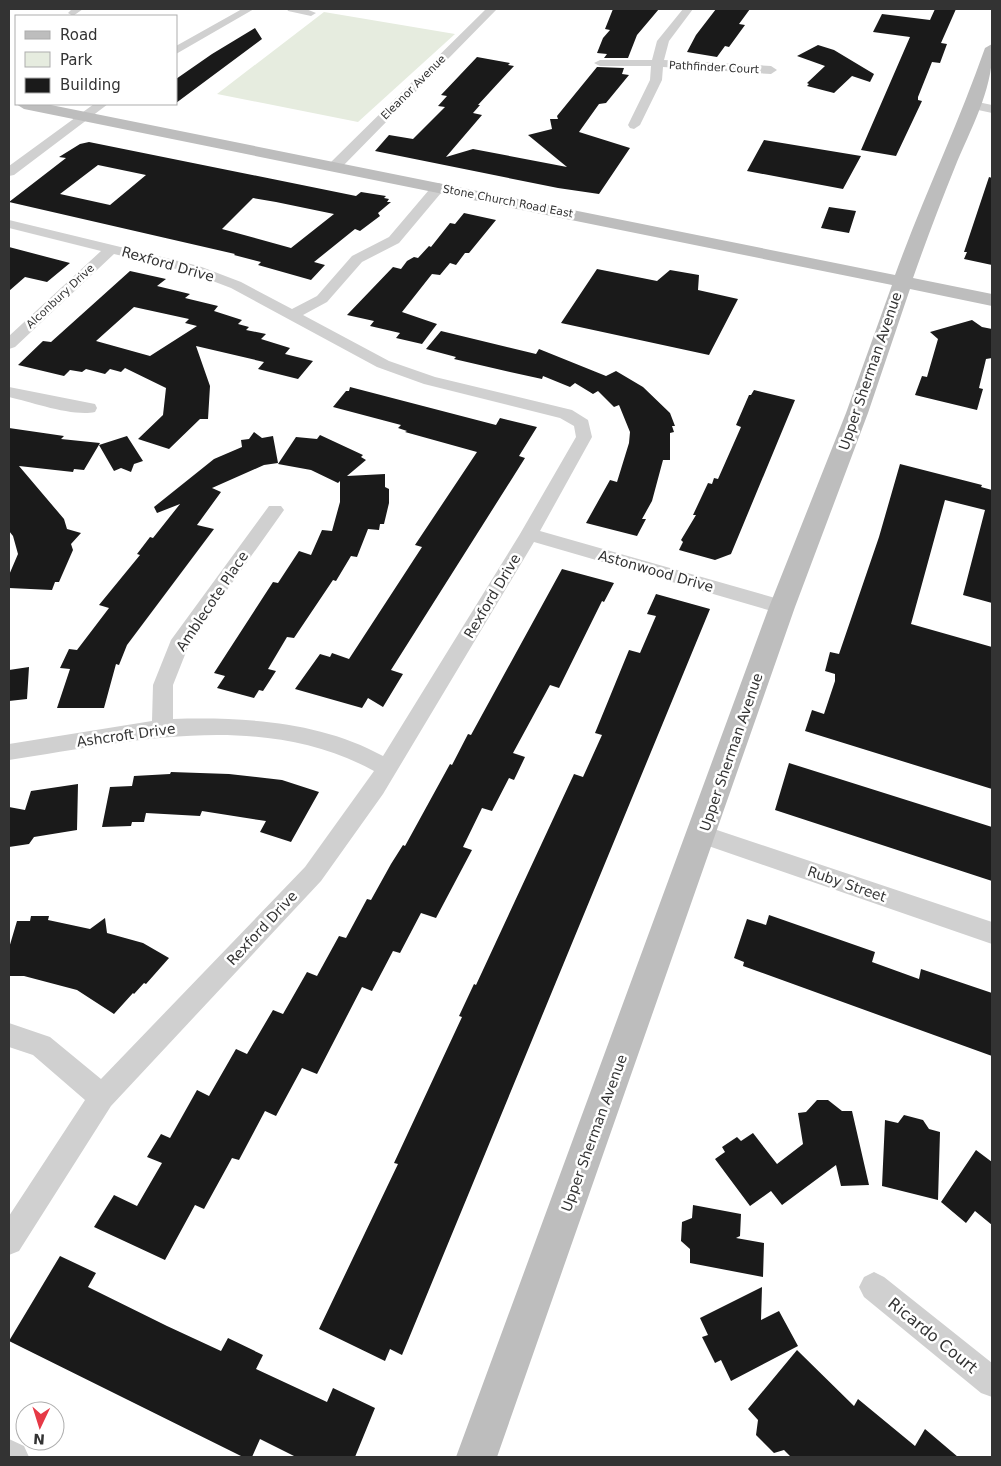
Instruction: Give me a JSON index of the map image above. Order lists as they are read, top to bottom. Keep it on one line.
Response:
{"streets":{"main road":["Stone Church Road East","Upper Sherman Avenue"],"street":["Pathfinder Court","Eleanor Avenue","Rexford Drive","Alconbury Drive","Astonwood Drive","Amblecote Place","Ashcroft Drive","Ruby Street","Ricardo Court"]},"crossings":[["Eleanor Avenue","Stone Church Road East"],["Stone Church Road East","Upper Sherman Avenue"],["Rexford Drive","Alconbury Drive"],["Rexford Drive","Astonwood Drive"],["Rexford Drive","Ashcroft Drive"],["Upper Sherman Avenue","Astonwood Drive"],["Upper Sherman Avenue","Ruby Street"],["Amblecote Place","Ashcroft Drive"]],"legend":["Road","Park","Building"],"north":"bottom"}
